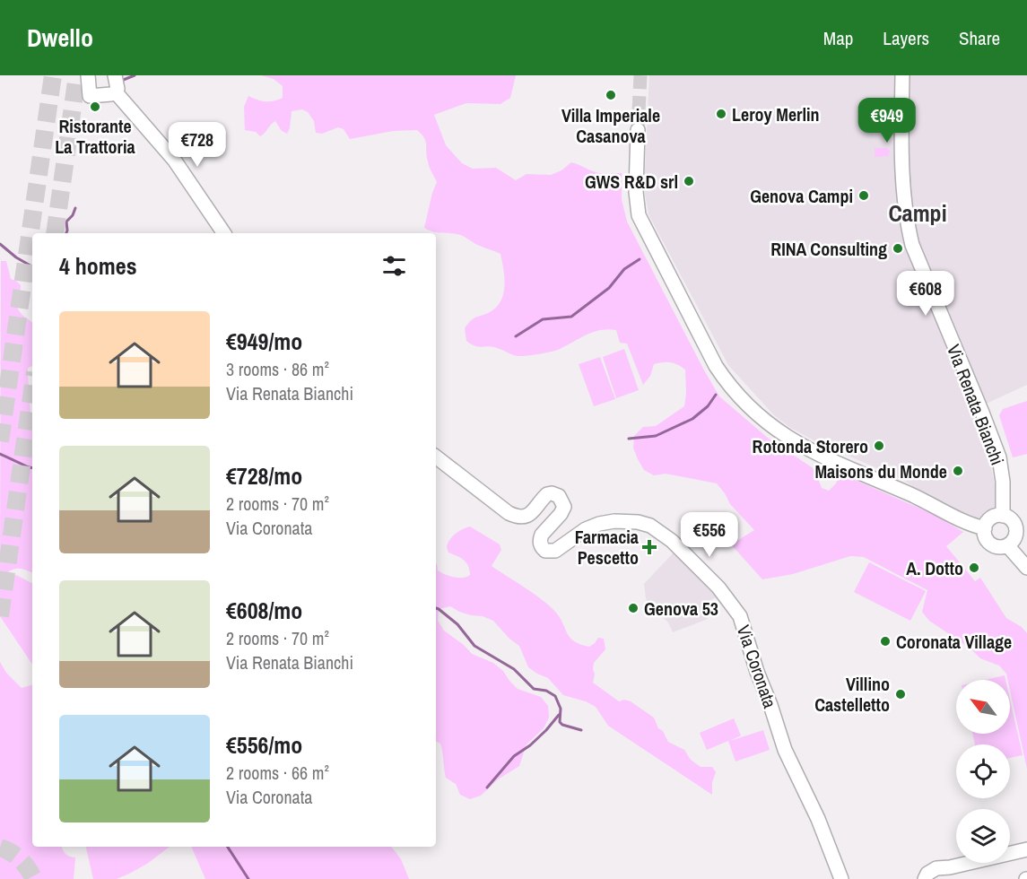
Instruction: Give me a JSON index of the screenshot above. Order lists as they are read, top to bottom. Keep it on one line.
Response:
{"streets":{"street":["Via Renata Bianchi","Via Coronata"]},"districts":["Campi"],"places":{"other":["Villa Imperiale Casanova","Ristorante La Trattoria","Leroy Merlin","GWS R&D srl","Genova Campi","RINA Consulting","Rotonda Storero","Maisons du Monde","A. Dotto","Genova 53","Coronata Village","Villino Castelletto"],"health":["Farmacia Pescetto"]},"north":"top left","page":{"header":"Dwello","nav":["Map","Layers","Share"],"price":["€949","€728","€608","€556"],"heading":"4 homes","list":[{"name":"€949/mo","note":"3 rooms · 86 m² · Via Renata Bianchi"},{"name":"€728/mo","note":"2 rooms · 70 m² · Via Coronata"},{"name":"€608/mo","note":"2 rooms · 70 m² · Via Renata Bianchi"},{"name":"€556/mo","note":"2 rooms · 66 m² · Via Coronata"}]}}
